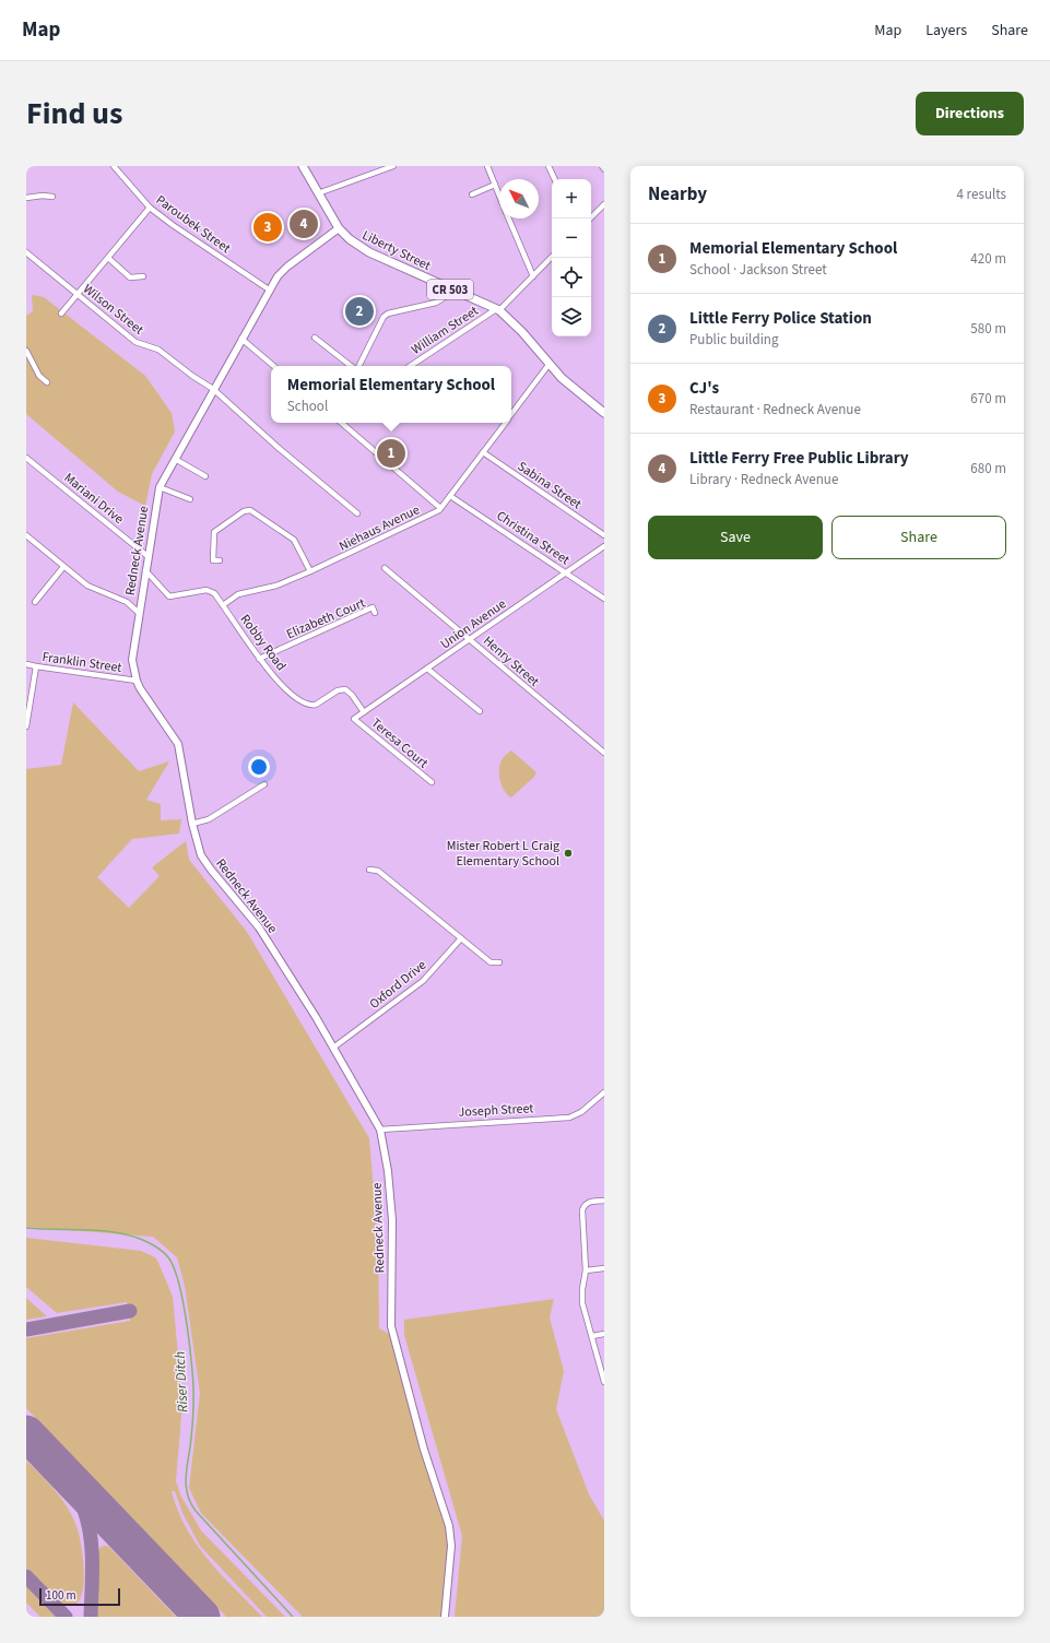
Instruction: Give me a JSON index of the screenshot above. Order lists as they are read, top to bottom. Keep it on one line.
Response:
{"streets":{"main road":["Liberty Street","CR 503"],"street":["Paroubek Street","Wilson Street","William Street","Sabina Street","Mariani Drive","Niehaus Avenue","Christina Street","Redneck Avenue","Elizabeth Court","Union Avenue","Robby Road","Henry Street","Franklin Street","Teresa Court","Oxford Drive","Joseph Street"]},"crossings":[["Paroubek Street","Redneck Avenue"],["Liberty Street","William Street"],["Liberty Street","Niehaus Avenue"],["Liberty Street","Redneck Avenue"],["Wilson Street","Redneck Avenue"],["Sabina Street","Niehaus Avenue"],["Mariani Drive","Redneck Avenue"],["Niehaus Avenue","Christina Street"],["Niehaus Avenue","Robby Road"],["Christina Street","Union Avenue"],["Redneck Avenue","Robby Road"],["Redneck Avenue","Franklin Street"],["Redneck Avenue","Oxford Drive"],["Redneck Avenue","Joseph Street"],["Elizabeth Court","Robby Road"],["Union Avenue","Robby Road"],["Union Avenue","Henry Street"],["Union Avenue","Teresa Court"]],"water":["Riser Ditch"],"places":["Mister Robert L Craig Elementary School"],"scale_bar":"100 m","north":"top left","page":{"header":"Map","nav":["Map","Layers","Share"],"title":"Find us","buttons":["Directions",["Save","Share"]],"heading":["Nearby","4 results"],"map_buttons":["+","−"],"pins":["4","3","2","1"],"list":[{"mark":"1","name":"Memorial Elementary School","note":"School · Jackson Street","value":"420 m"},{"mark":"2","name":"Little Ferry Police Station","note":"Public building","value":"580 m"},{"mark":"3","name":"CJ's","note":"Restaurant · Redneck Avenue","value":"670 m"},{"mark":"4","name":"Little Ferry Free Public Library","note":"Library · Redneck Avenue","value":"680 m"}],"popup":["Memorial Elementary School","School"],"scale":"100 m"}}
